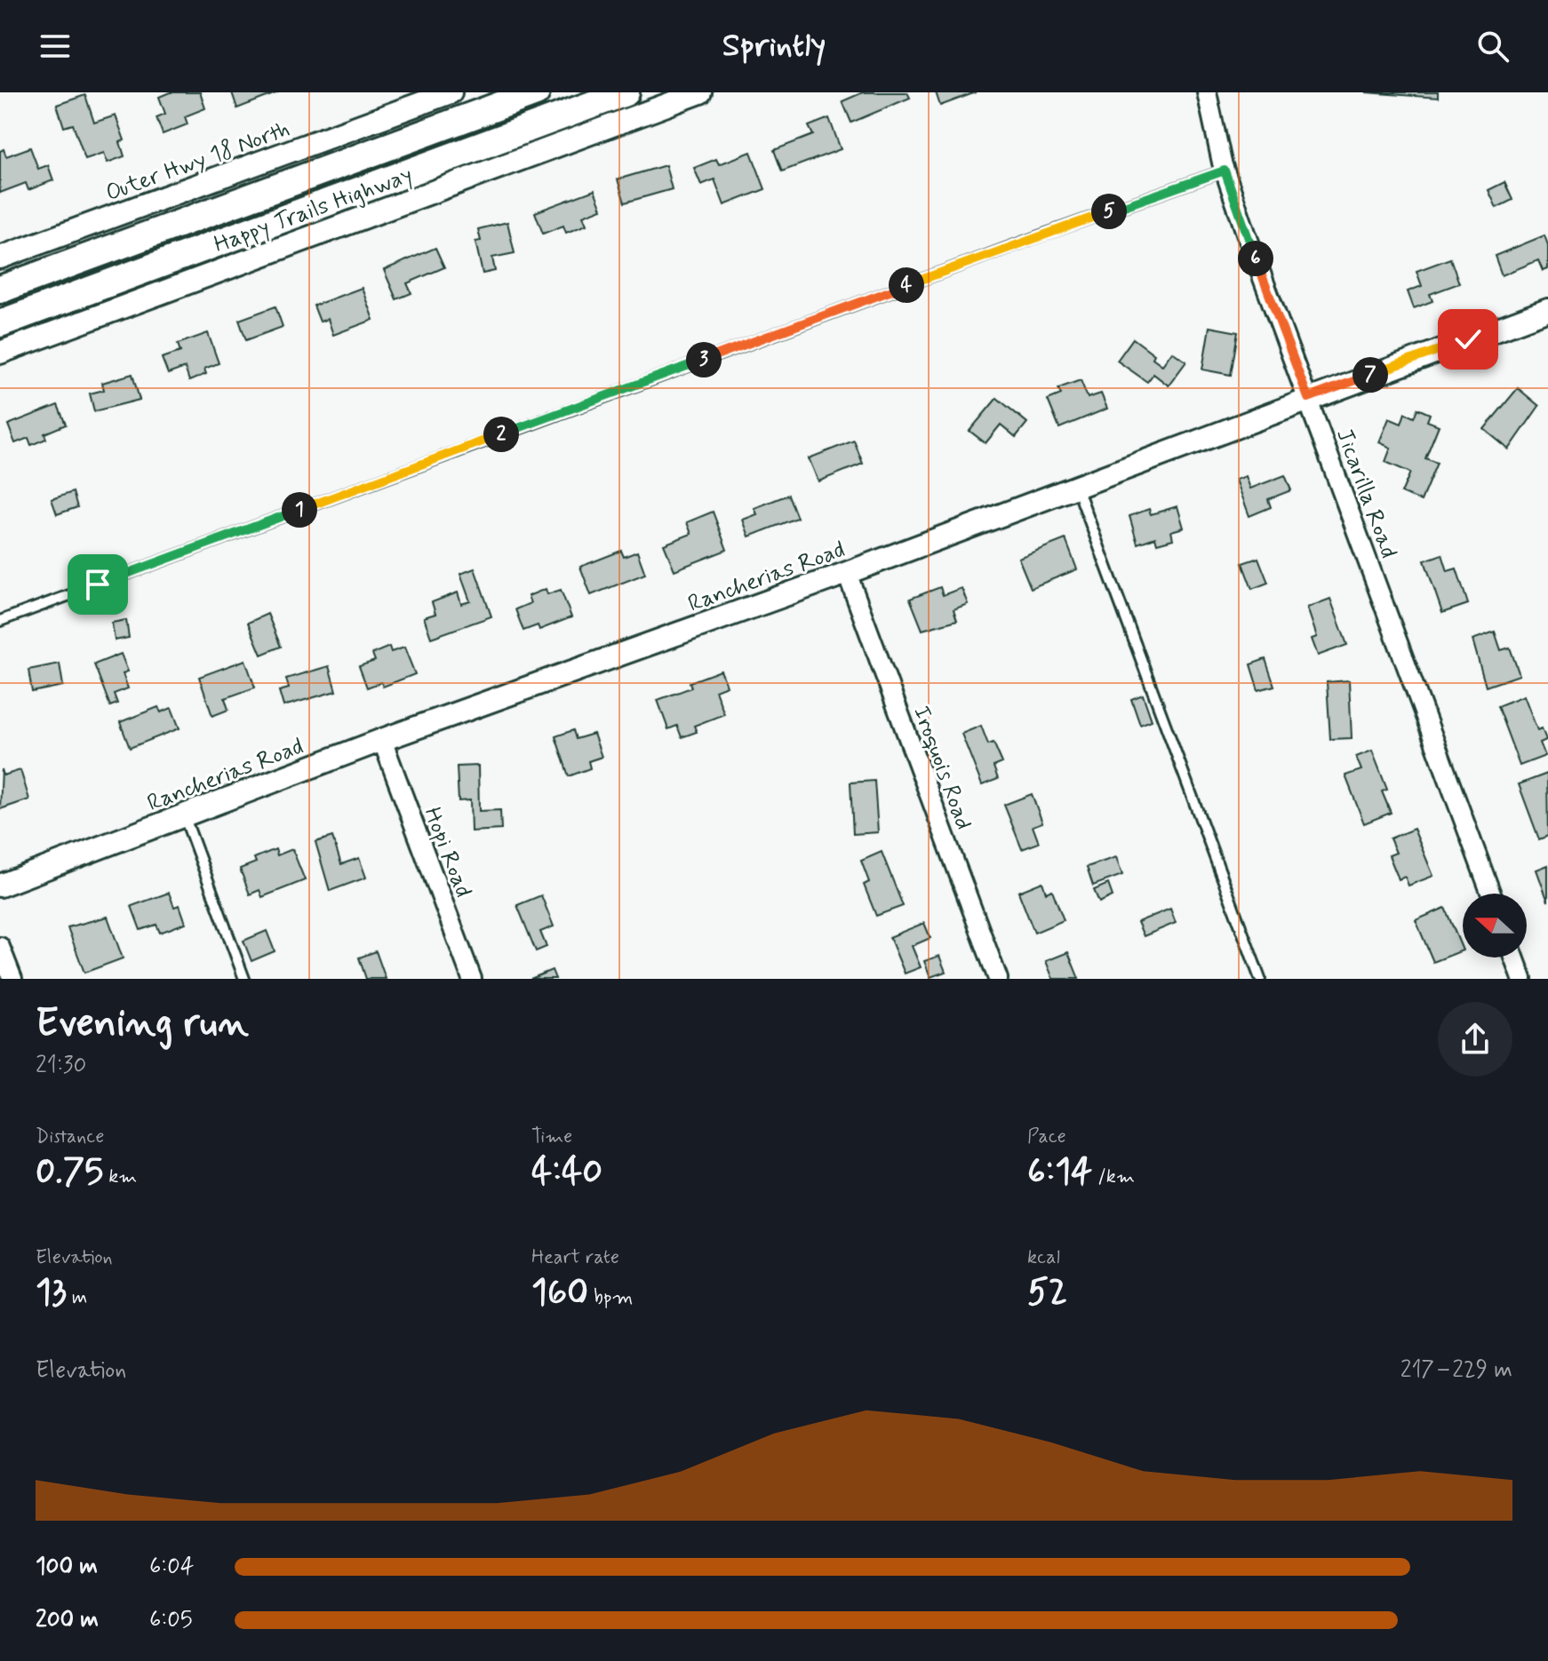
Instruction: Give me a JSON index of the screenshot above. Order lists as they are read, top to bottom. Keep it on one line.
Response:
{"streets":{"main road":["Happy Trails Highway"],"street":["Outer Hwy 18 North","Jicarilla Road","Rancherias Road","Iroquois Road","Hopi Road"]},"crossings":[["Jicarilla Road","Rancherias Road"],["Rancherias Road","Iroquois Road"],["Rancherias Road","Hopi Road"]],"north":"left","page":{"header":"Sprintly","pins":["5","6","4","3","7","2","1"],"heading":["Evening run","21:30"],"stats":[["Distance","0.75 km"],["Time","4:40"],["Pace","6:14 /km"],["Elevation","13 m"],["Heart rate","160 bpm"],["kcal","52"]],"chart":["Elevation","217–229 m"],"list":[{"name":"100 m","note":"6:04"},{"name":"200 m","note":"6:05"}]}}
